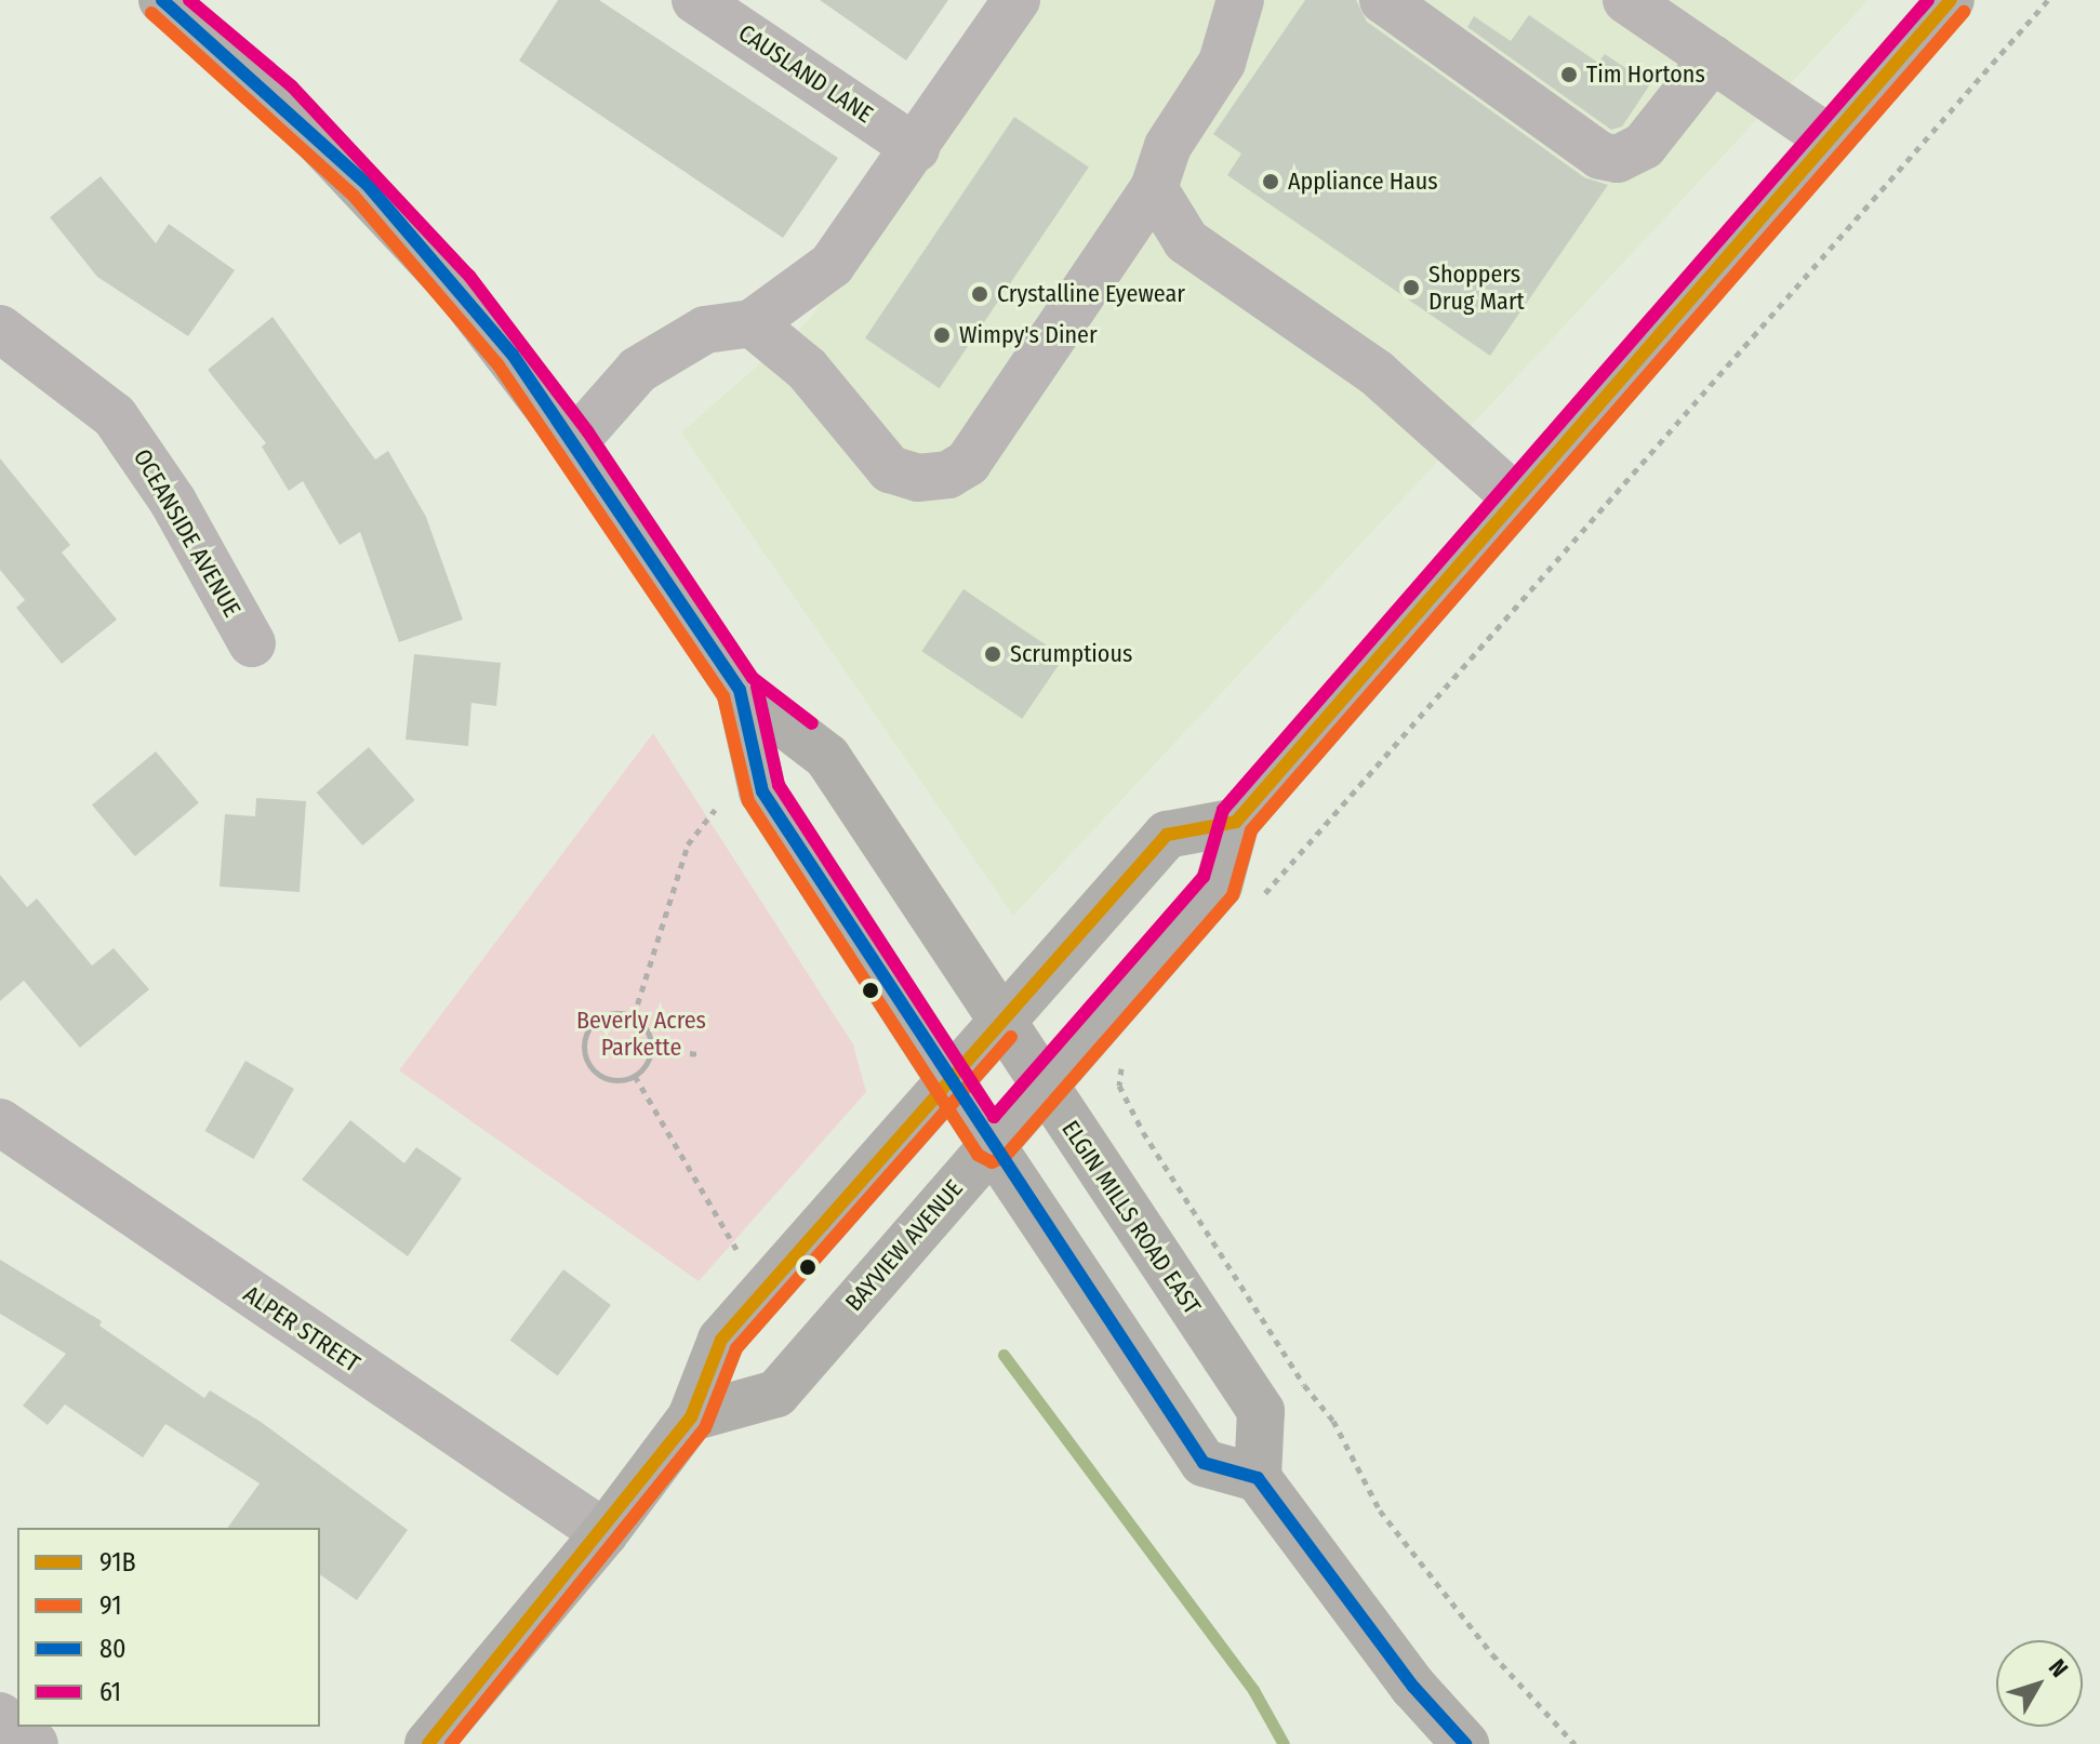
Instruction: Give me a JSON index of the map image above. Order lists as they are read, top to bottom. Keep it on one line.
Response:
{"streets":{"main road":["ELGIN MILLS ROAD EAST","BAYVIEW AVENUE"],"street":["CAUSLAND LANE","OCEANSIDE AVENUE","ALPER STREET"]},"crossings":[["ELGIN MILLS ROAD EAST","BAYVIEW AVENUE"]],"parks":["Beverly Acres Parkette"],"places":["Tim Hortons","Appliance Haus","Shoppers Drug Mart","Crystalline Eyewear","Wimpy's Diner","Scrumptious"],"lines":["transit line 91B","transit line 80","transit line 61","transit line 91"],"legend":["91B","91","80","61"],"north":"top right"}
